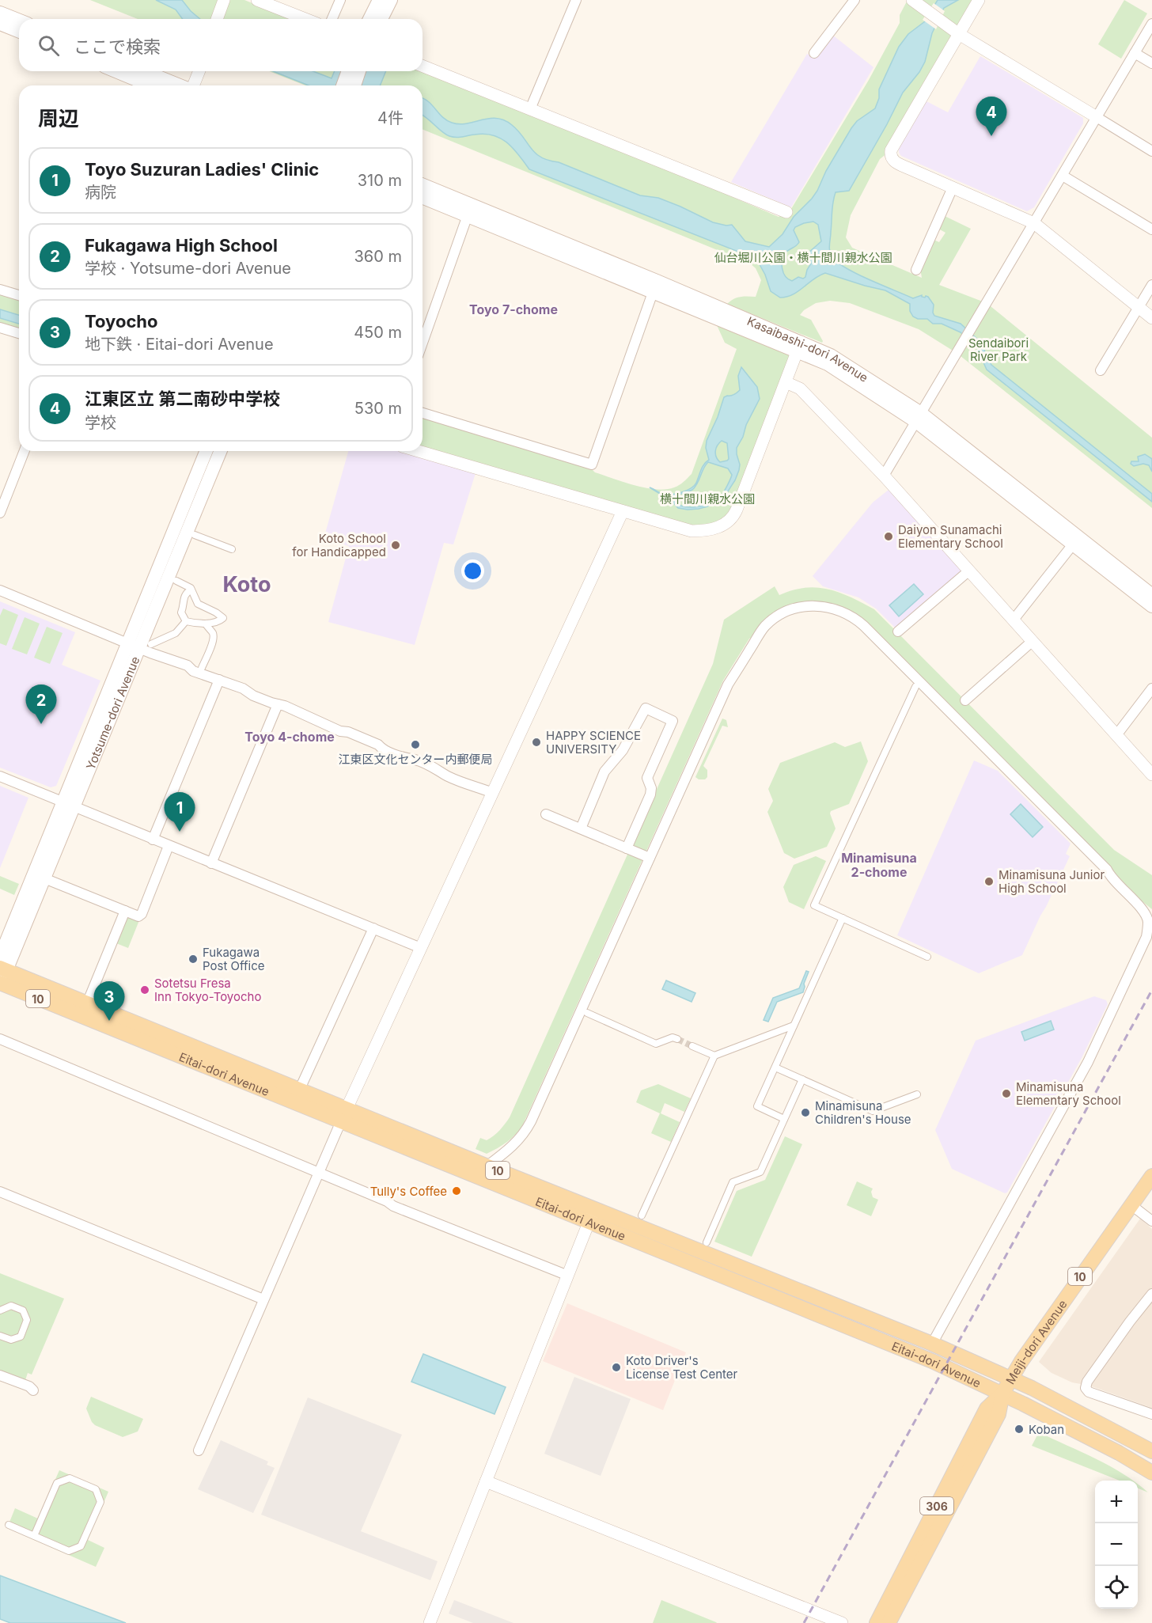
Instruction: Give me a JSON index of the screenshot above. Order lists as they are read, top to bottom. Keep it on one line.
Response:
{"streets":{"main road":["Kasaibashi-dori Avenue","Yotsume-dori Avenue","10","Eitai-dori Avenue","Meiji-dori Avenue","306"]},"crossings":[["Yotsume-dori Avenue","Eitai-dori Avenue"],["Eitai-dori Avenue","Meiji-dori Avenue"]],"districts":["Toyo 7-chome","Koto","Toyo 4-chome","Minamisuna 2-chome"],"parks":["仙台堀川公園・横十間川親水公園","Sendaibori River Park","横十間川親水公園"],"places":["Daiyon Sunamachi Elementary School","Koto School for Handicapped","HAPPY SCIENCE UNIVERSITY","江東区文化センター内郵便局","Minamisuna Junior High School","Fukagawa Post Office","Sotetsu Fresa Inn Tokyo-Toyocho","Minamisuna Elementary School","Minamisuna Children's House","Tully's Coffee","Koto Driver's License Test Center","Koban"],"page":{"search":"ここで検索","heading":["周辺","4件"],"pins":["4","2","1","3"],"list":[{"mark":"1","name":"Toyo Suzuran Ladies' Clinic","note":"病院","value":"310 m"},{"mark":"2","name":"Fukagawa High School","note":"学校 · Yotsume-dori Avenue","value":"360 m"},{"mark":"3","name":"Toyocho","note":"地下鉄 · Eitai-dori Avenue","value":"450 m"},{"mark":"4","name":"江東区立 第二南砂中学校","note":"学校","value":"530 m"}],"map_buttons":["+","−"]}}
